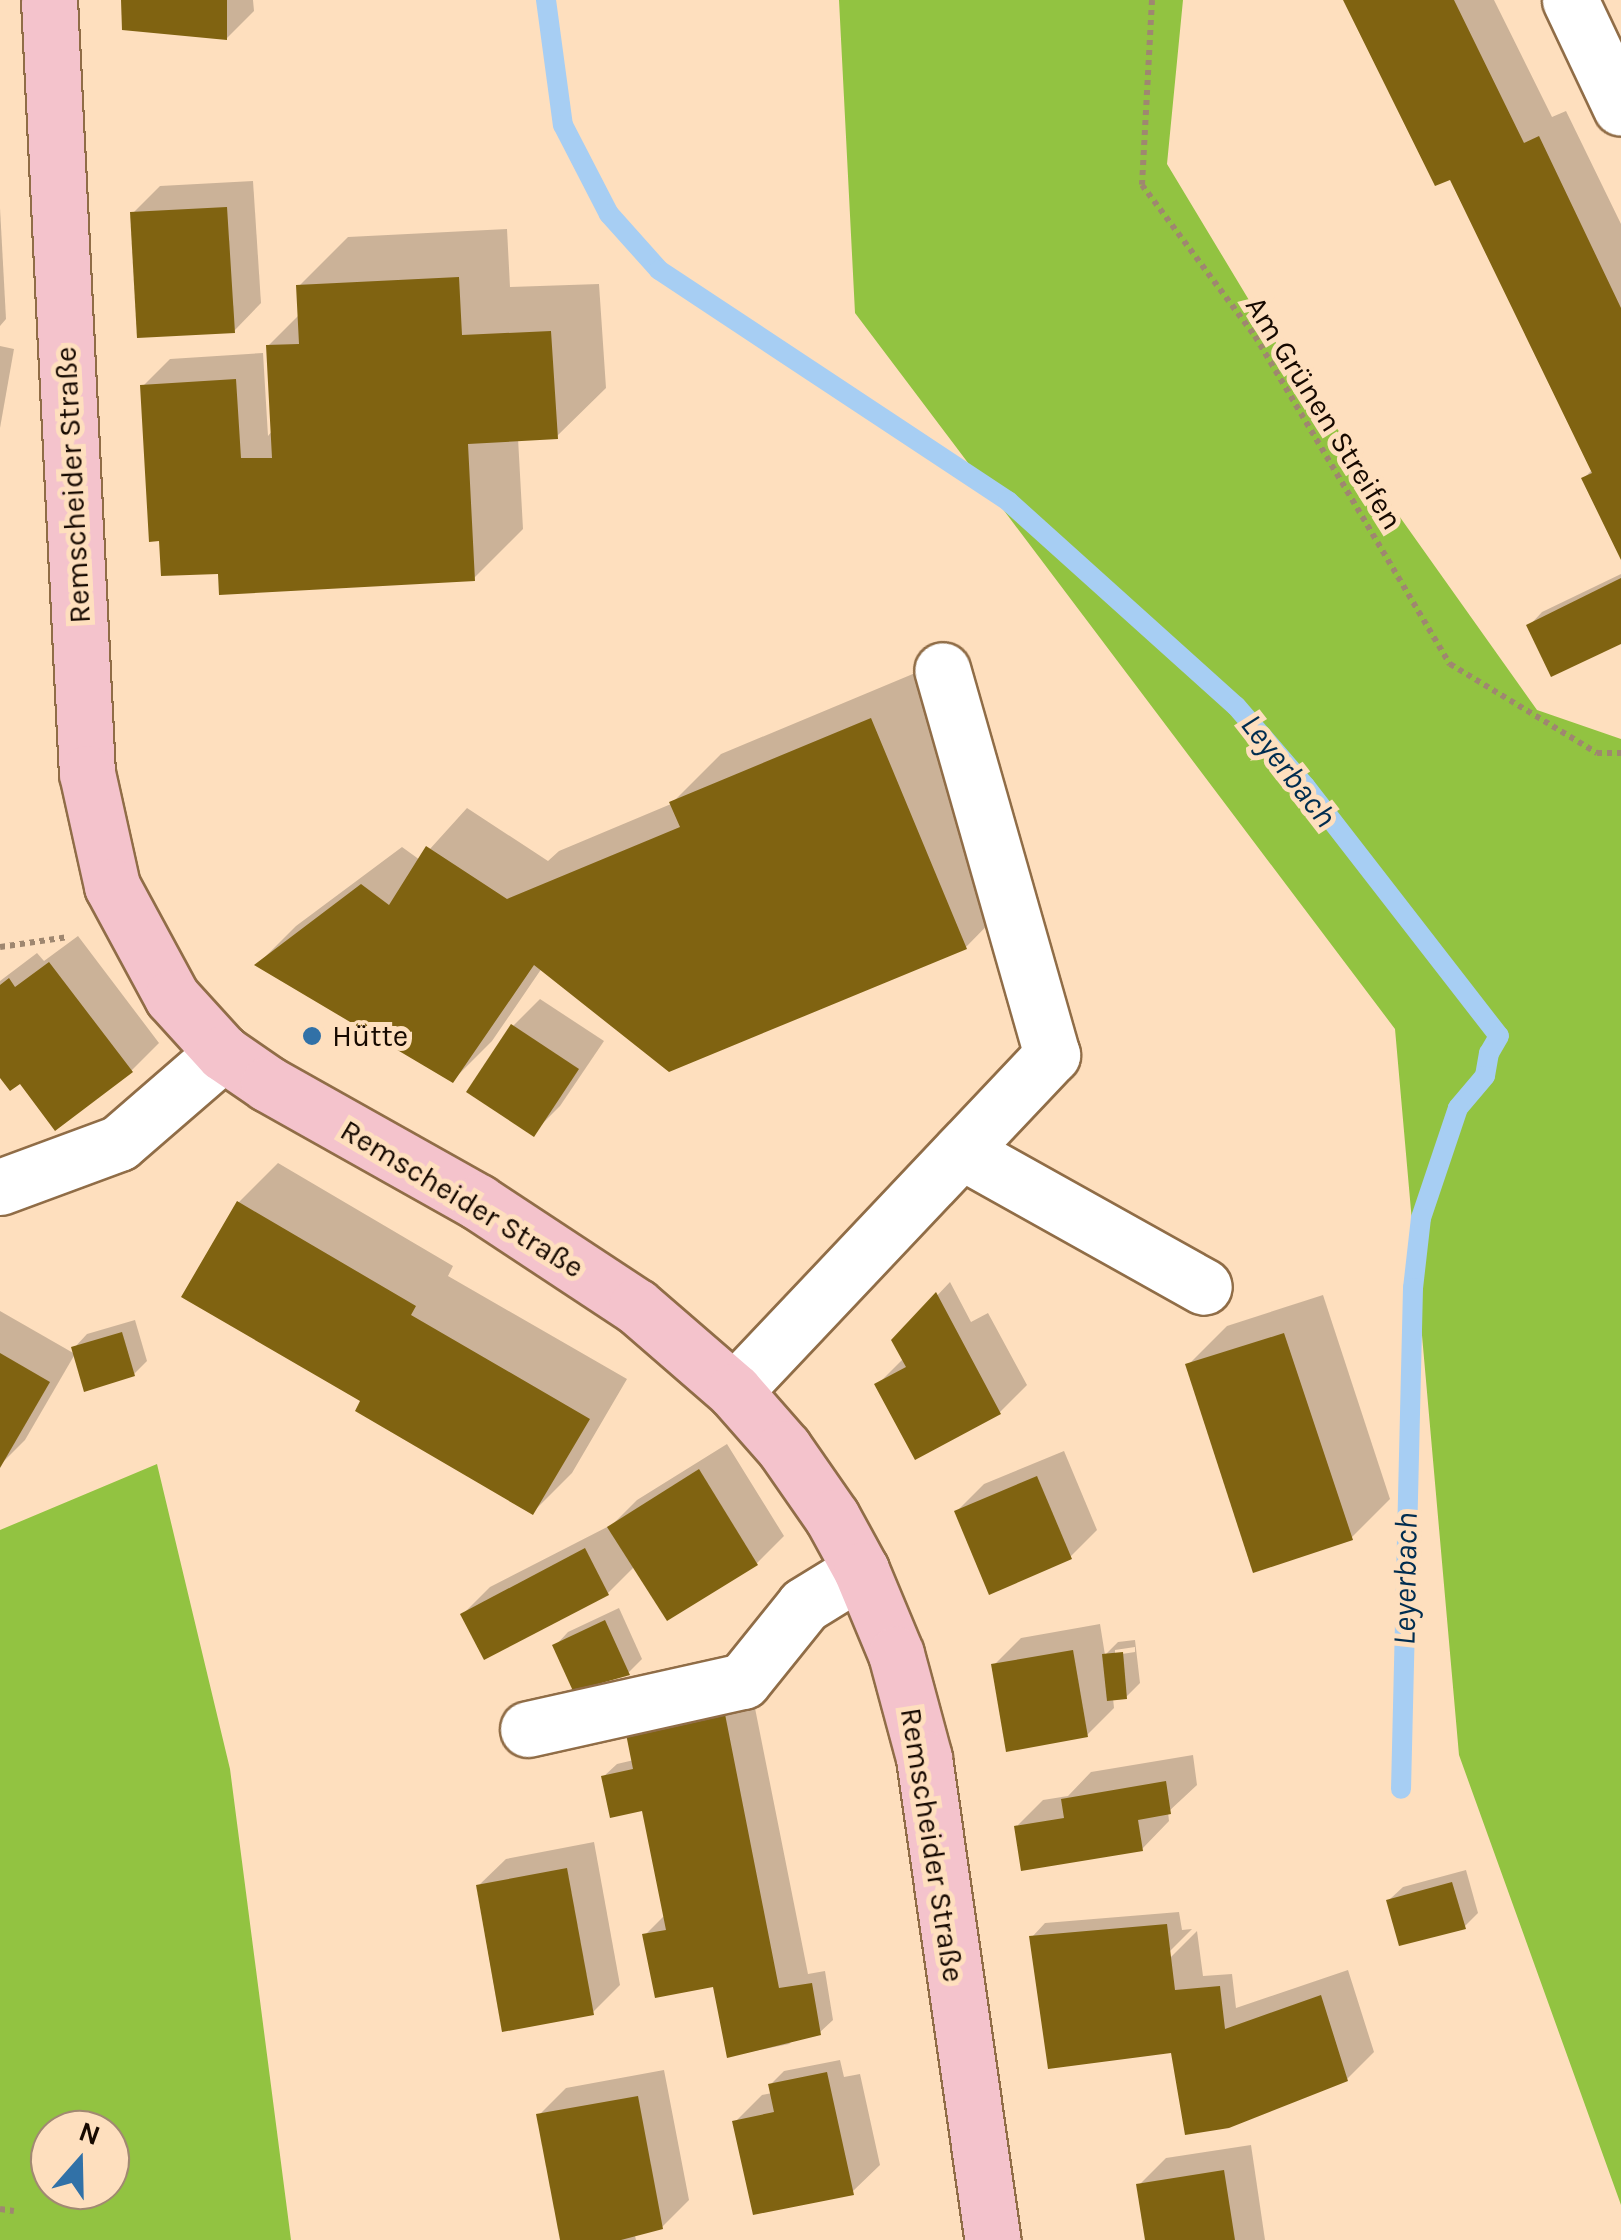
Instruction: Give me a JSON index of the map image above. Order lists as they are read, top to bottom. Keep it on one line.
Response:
{"streets":{"main road":["Remscheider Straße"],"path":["Am Grünen Streifen"]},"water":["Leyerbach"],"places":["Hütte"],"north":"top"}
